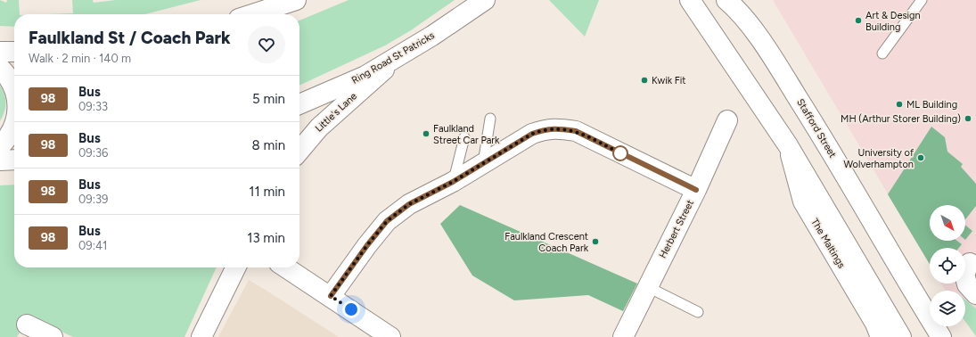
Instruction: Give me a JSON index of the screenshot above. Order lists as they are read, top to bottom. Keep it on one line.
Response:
{"streets":{"main road":["Ring Road St Patricks","Little's Lane","Stafford Street","Herbert Street","The Maltings"]},"crossings":[["Ring Road St Patricks","Little's Lane"]],"places":["Art & Design Building","Kwik Fit","ML Building","MH (Arthur Storer Building)","Faulkland Street Car Park","University of Wolverhampton","Faulkland Crescent Coach Park"],"lines":["bus line 98"],"north":"bottom right","page":{"heading":["Faulkland St / Coach Park","Walk · 2 min · 140 m"],"list":[{"mark":"98","name":"Bus","note":"09:33","value":"5 min"},{"mark":"98","name":"Bus","note":"09:36","value":"8 min"},{"mark":"98","name":"Bus","note":"09:39","value":"11 min"},{"mark":"98","name":"Bus","note":"09:41","value":"13 min"}]}}
